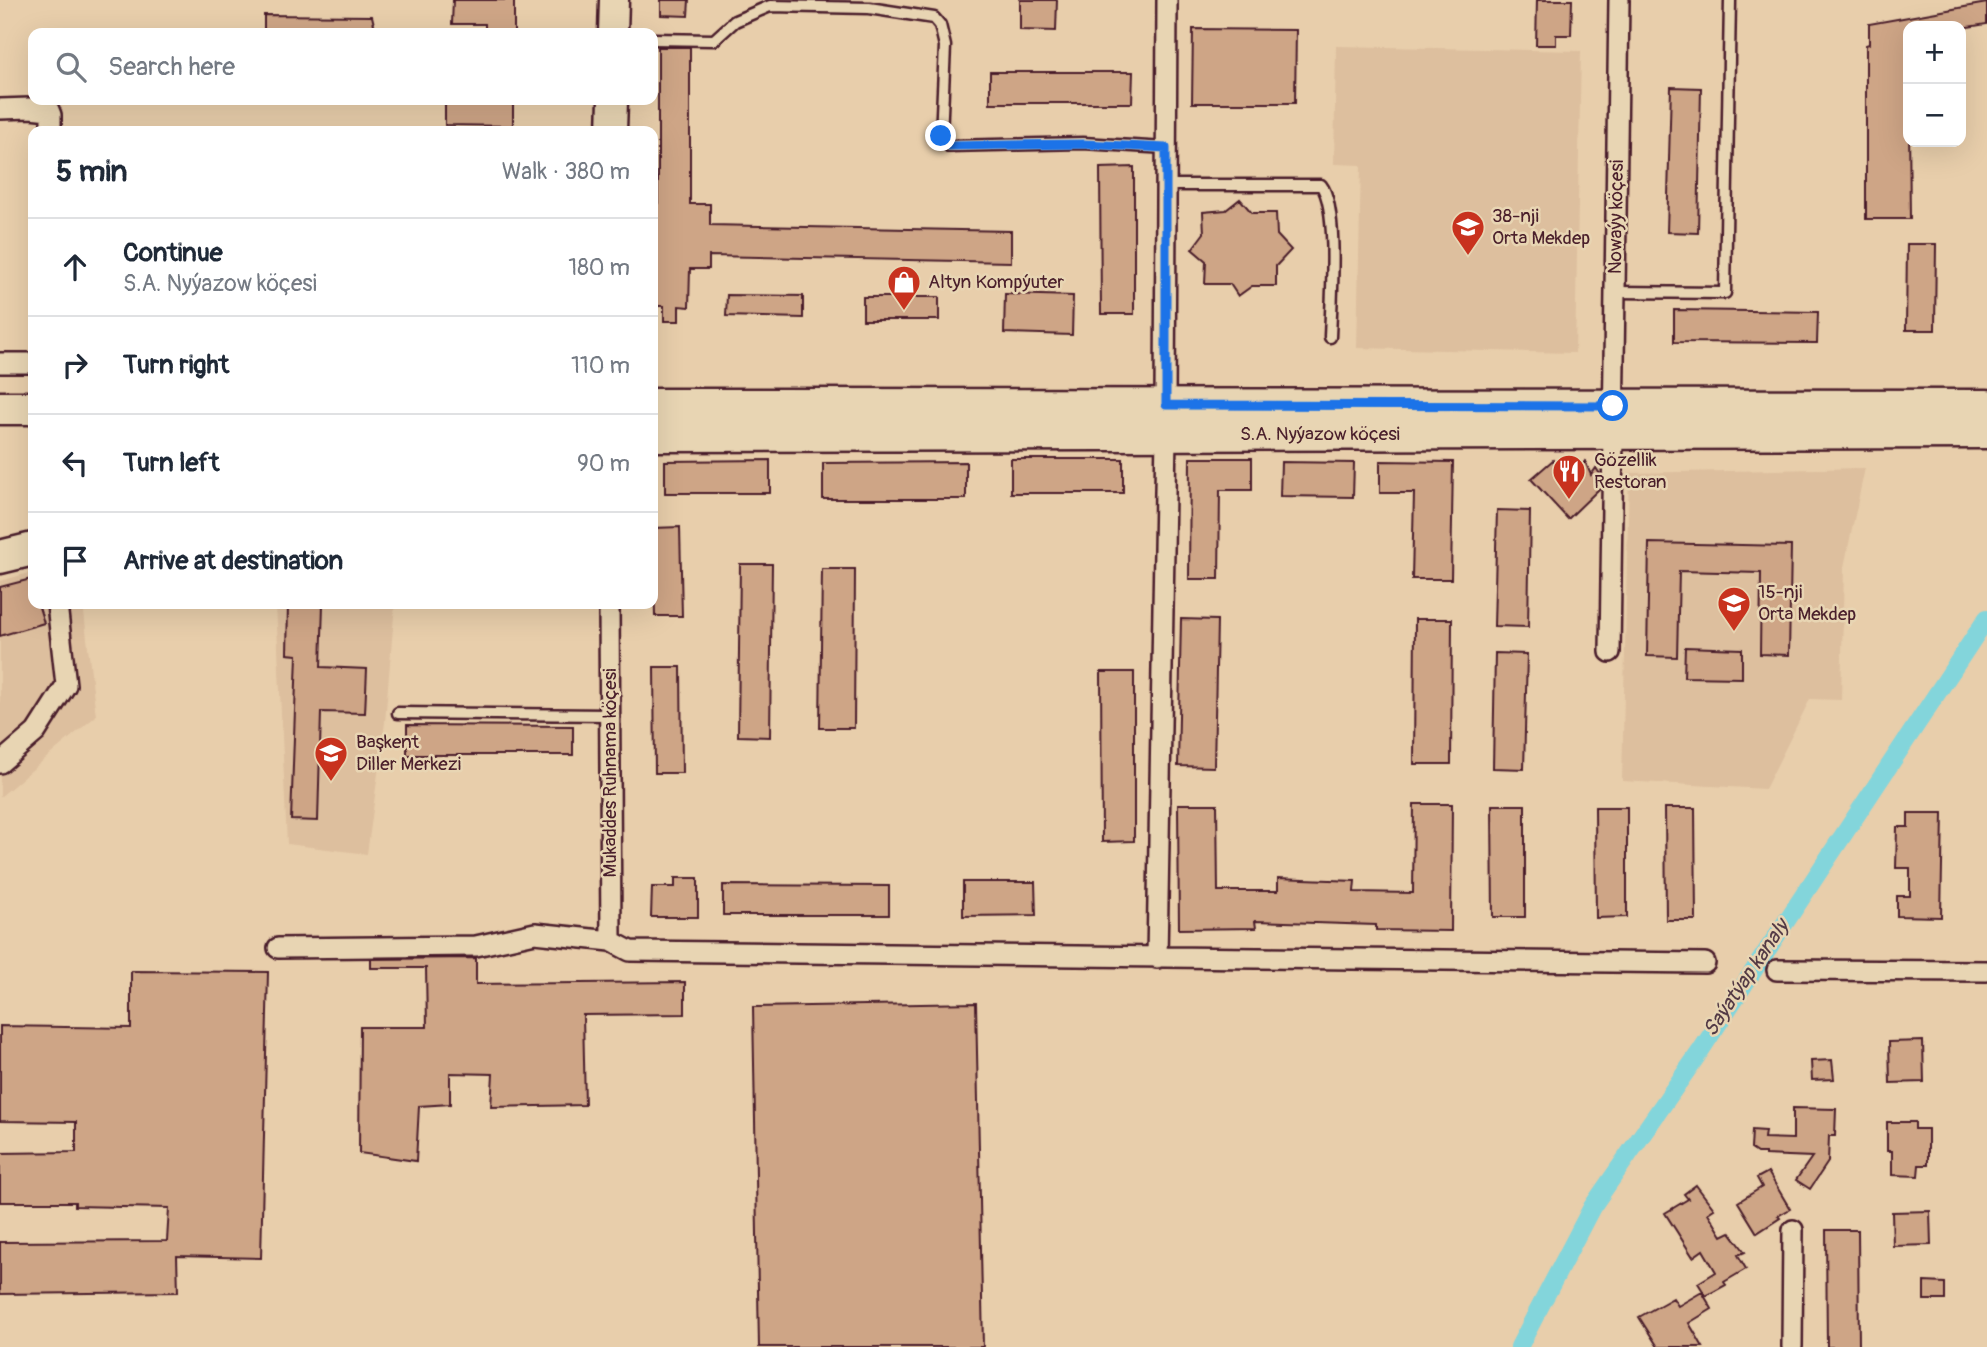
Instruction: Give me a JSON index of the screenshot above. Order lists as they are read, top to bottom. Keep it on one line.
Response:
{"streets":{"main road":["S.A. Nyýazow köçesi"],"street":["Nowaýy köçesi","Mukaddes Ruhnama köçesi"]},"crossings":[["Nowaýy köçesi","S.A. Nyýazow köçesi"]],"water":["Saýatýap kanaly"],"places":{"school or university":["38-nji Orta Mekdep","15-nji Orta Mekdep","Başkent Diller Merkezi"],"shop":["Altyn Kompýuter"],"restaurant":["Gözellik Restoran"]},"page":{"map_buttons":["+","−"],"search":"Search here","heading":["5 min","Walk · 380 m"],"list":[["Continue","S.A. Nyýazow köçesi","180 m"],["Turn right","110 m"],["Turn left","90 m"],"Arrive at destination"]}}
